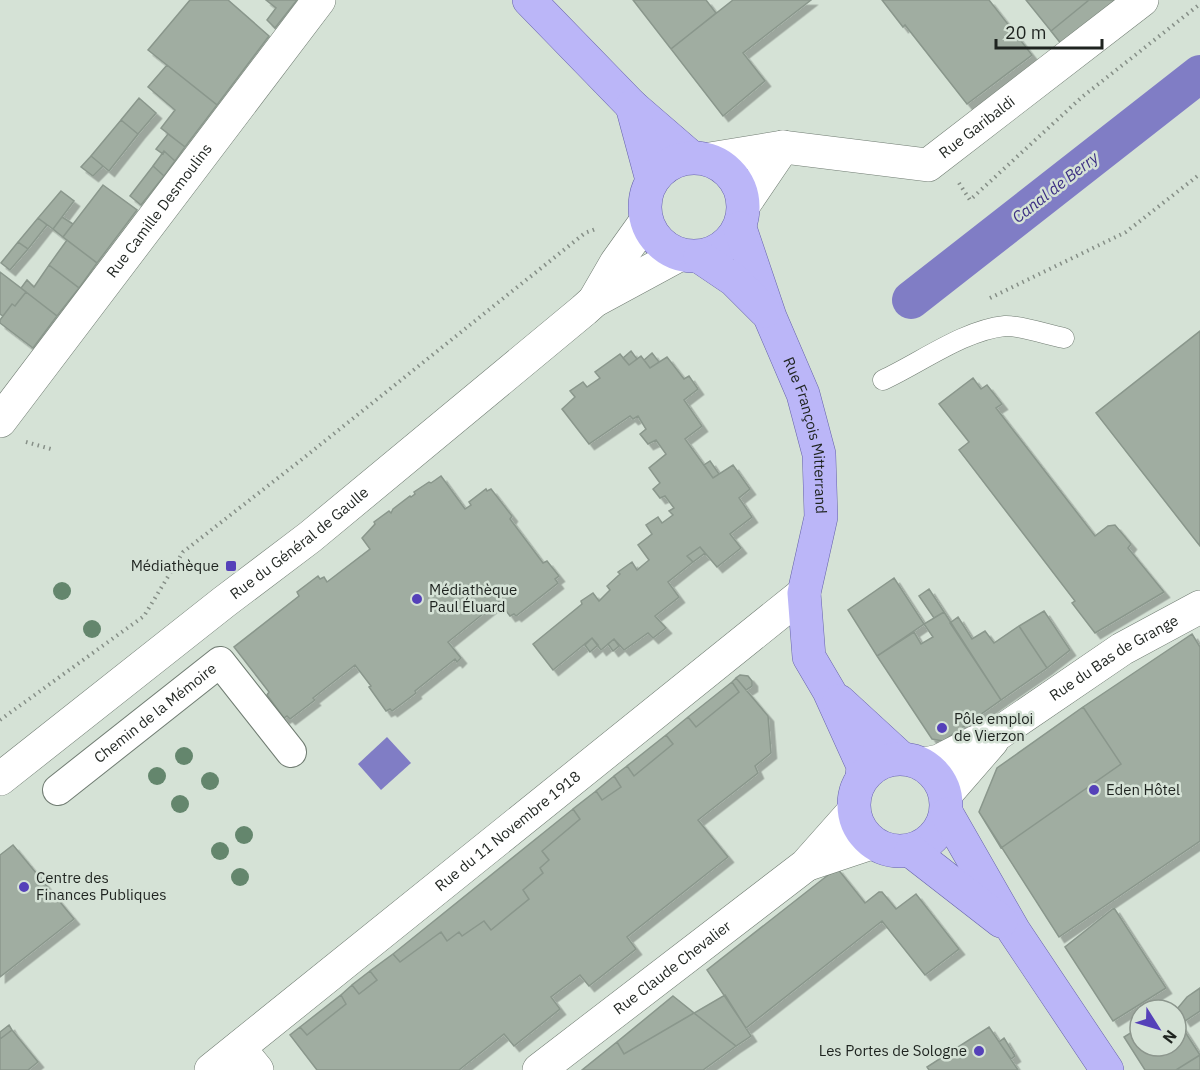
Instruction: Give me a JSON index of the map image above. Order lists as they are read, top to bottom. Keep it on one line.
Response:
{"streets":{"main road":["Rue François Mitterrand"],"street":["Rue Garibaldi","Rue Camille Desmoulins","Rue du Général de Gaulle","Rue du Bas de Grange","Chemin de la Mémoire","Rue du 11 Novembre 1918","Rue Claude Chevalier"]},"crossings":[["Rue Garibaldi","Rue François Mitterrand"],["Rue Garibaldi","Rue du Général de Gaulle"],["Rue François Mitterrand","Rue du Général de Gaulle"],["Rue François Mitterrand","Rue du 11 Novembre 1918"],["Rue du Bas de Grange","Rue Claude Chevalier"]],"water":["Canal de Berry"],"places":{"transit":["Médiathèque"],"other":["Médiathèque Paul Éluard","Pôle emploi de Vierzon","Eden Hôtel","Centre des Finances Publiques","Les Portes de Sologne"]},"scale_bar":"20 m","north":"bottom right"}
